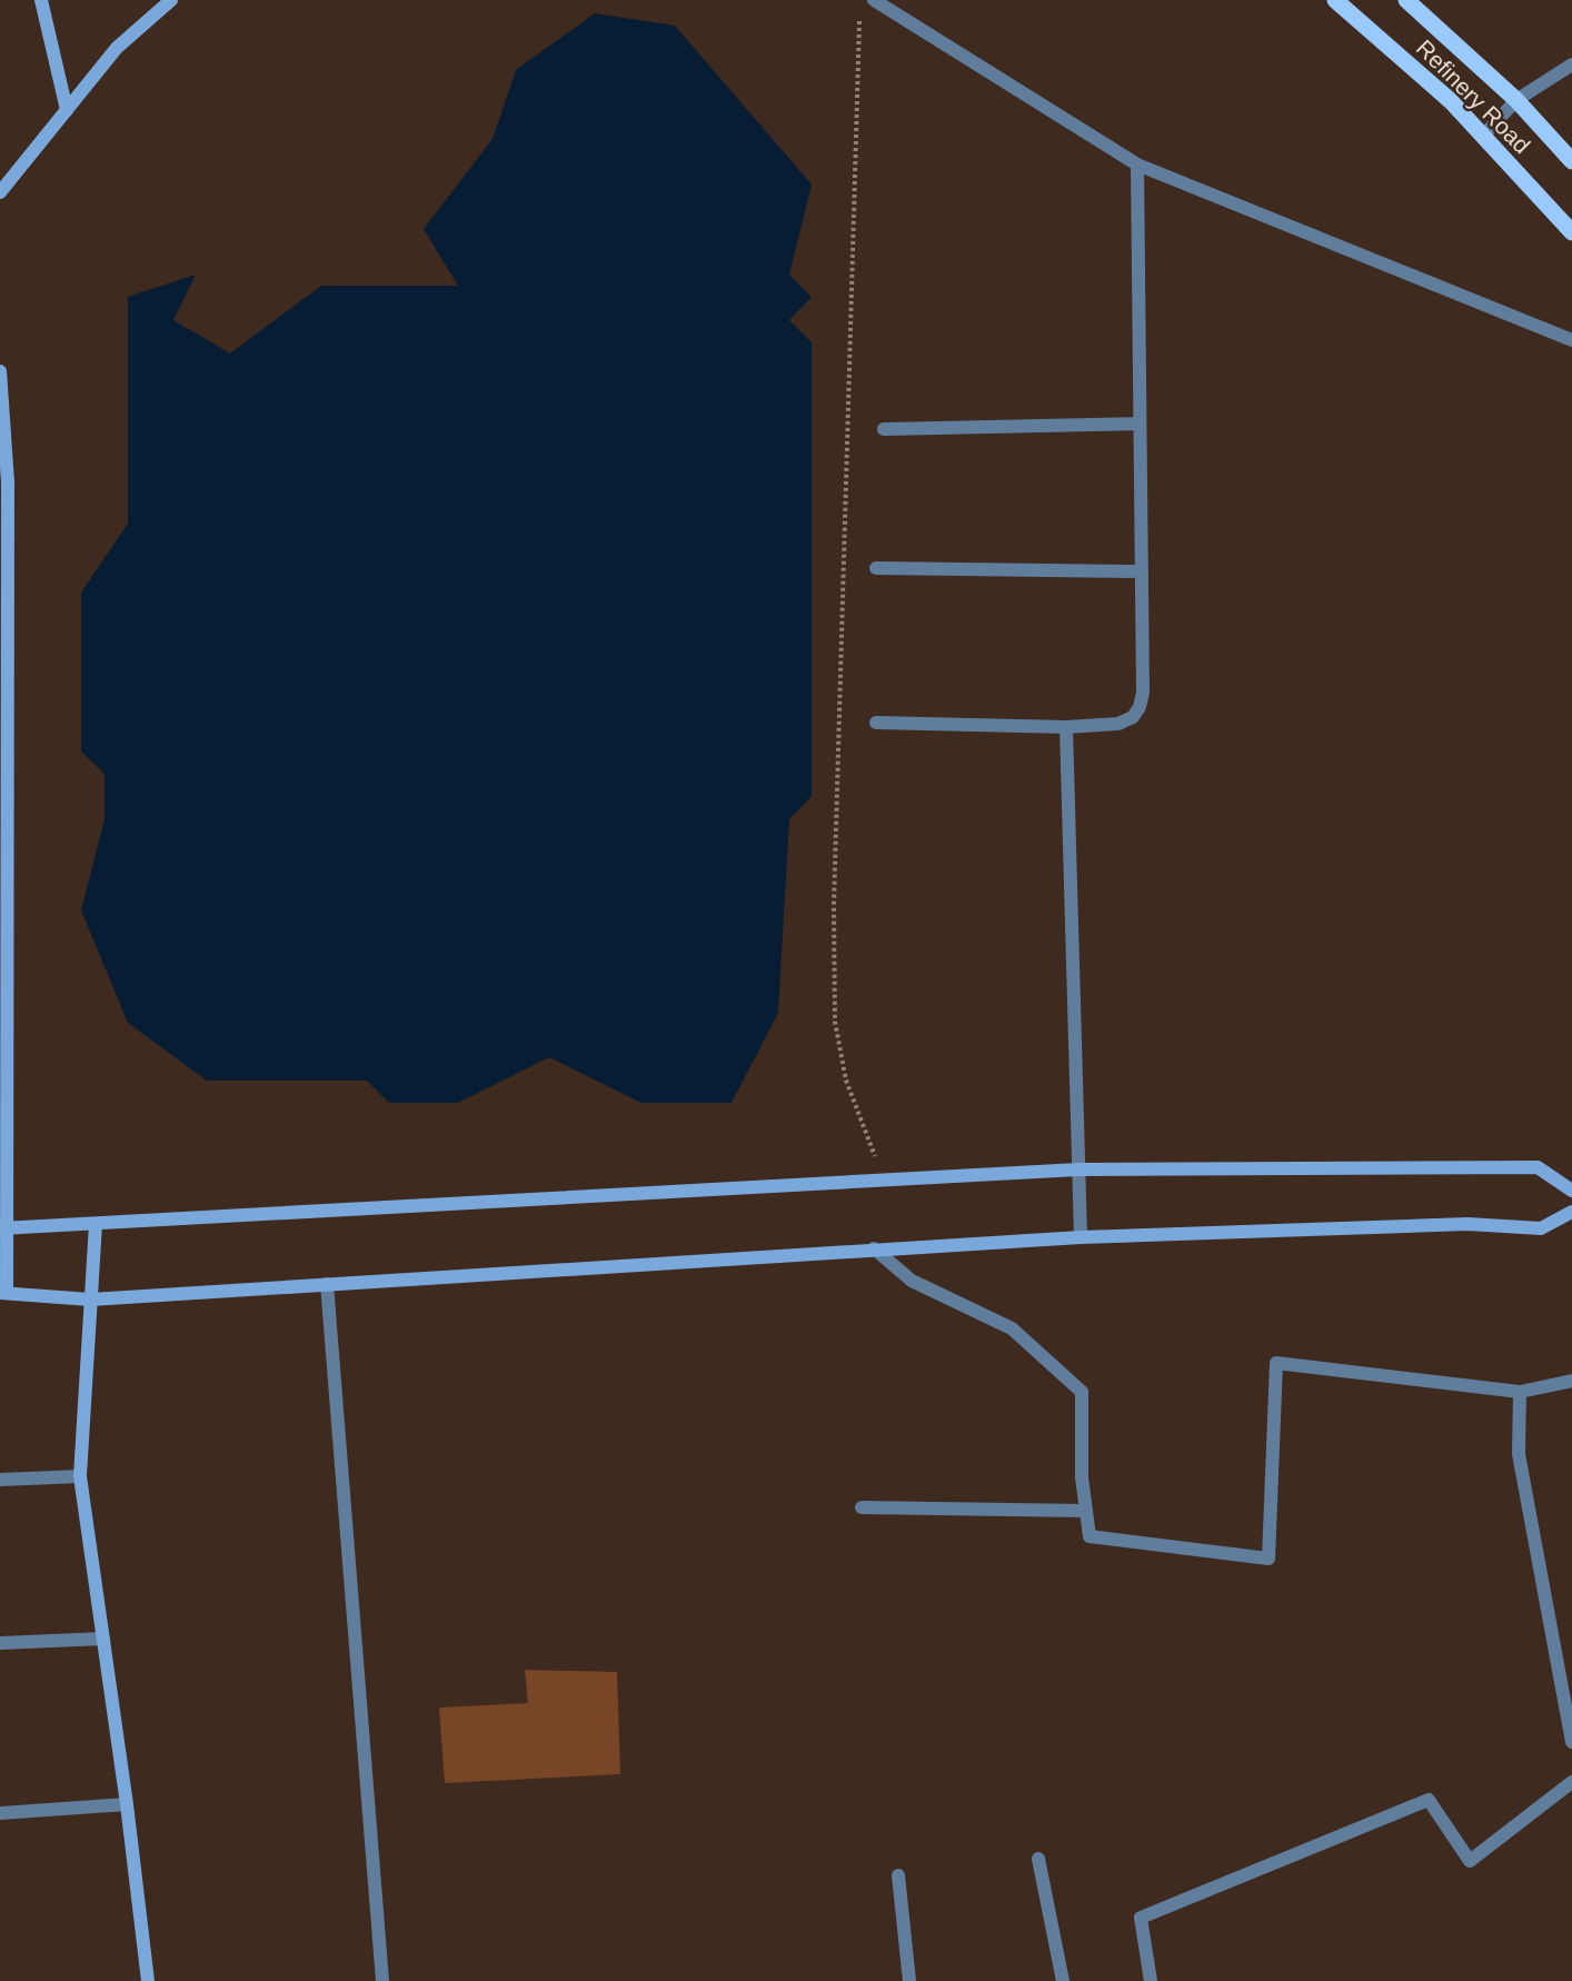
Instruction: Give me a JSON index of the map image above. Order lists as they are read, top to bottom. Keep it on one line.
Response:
{"streets":{"main road":["Refinery Road"]}}
